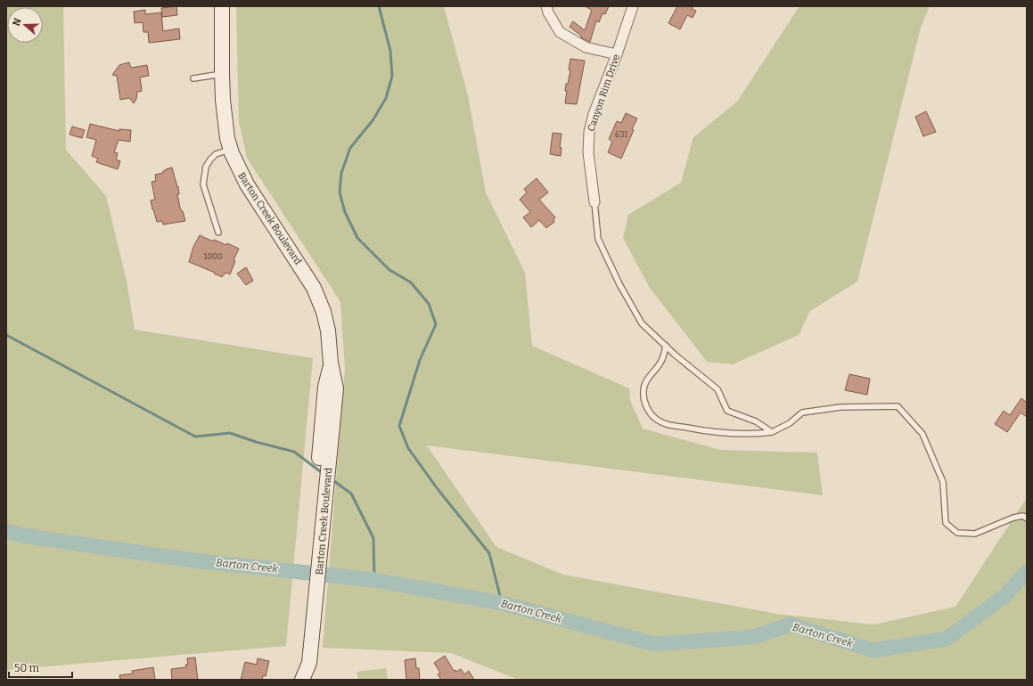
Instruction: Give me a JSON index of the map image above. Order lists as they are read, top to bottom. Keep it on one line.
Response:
{"streets":{"street":["Canyon Rim Drive","Barton Creek Boulevard"]},"water":["Barton Creek"],"house_numbers":["631","1000"],"scale_bar":"50 m","north":"left"}
